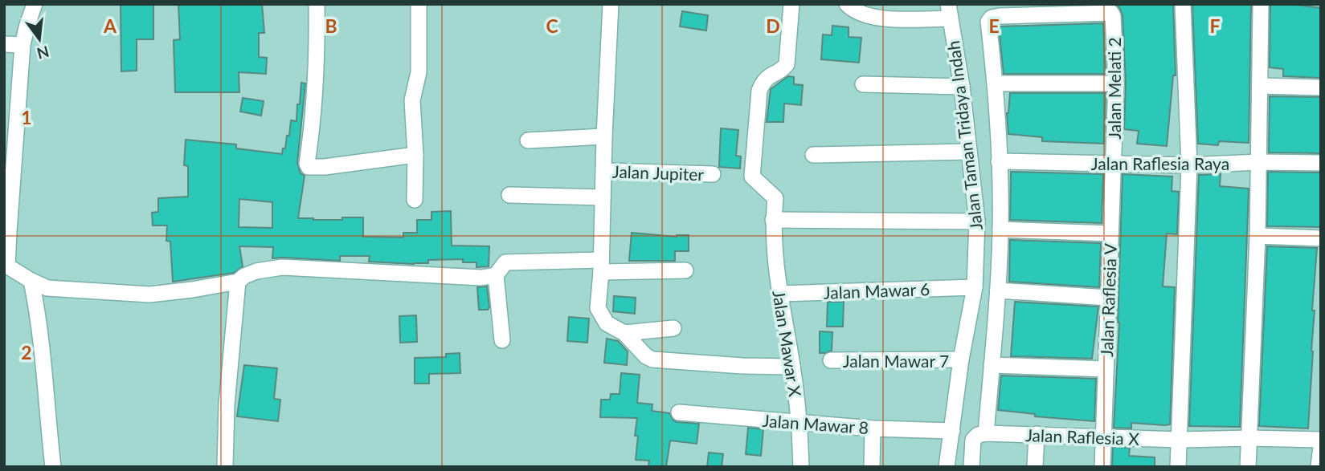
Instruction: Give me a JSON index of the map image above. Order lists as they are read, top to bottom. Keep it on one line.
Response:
{"streets":{"street":["Jalan Melati 2","Jalan Taman Tridaya Indah","Jalan Raflesia Raya","Jalan Jupiter","Jalan Mawar 6","Jalan Raflesia V","Jalan Mawar X","Jalan Mawar 7","Jalan Mawar 8","Jalan Raflesia X"]},"crossings":[["Jalan Melati 2","Jalan Raflesia Raya"],["Jalan Melati 2","Jalan Raflesia V"],["Jalan Taman Tridaya Indah","Jalan Mawar 6"],["Jalan Taman Tridaya Indah","Jalan Mawar 7"],["Jalan Taman Tridaya Indah","Jalan Mawar 8"],["Jalan Raflesia Raya","Jalan Raflesia V"],["Jalan Mawar 6","Jalan Mawar X"],["Jalan Raflesia V","Jalan Raflesia X"],["Jalan Mawar X","Jalan Mawar 8"]],"north":"bottom","grid":{"columns":["A","B","C","D","E","F"],"rows":["1","2"]}}
